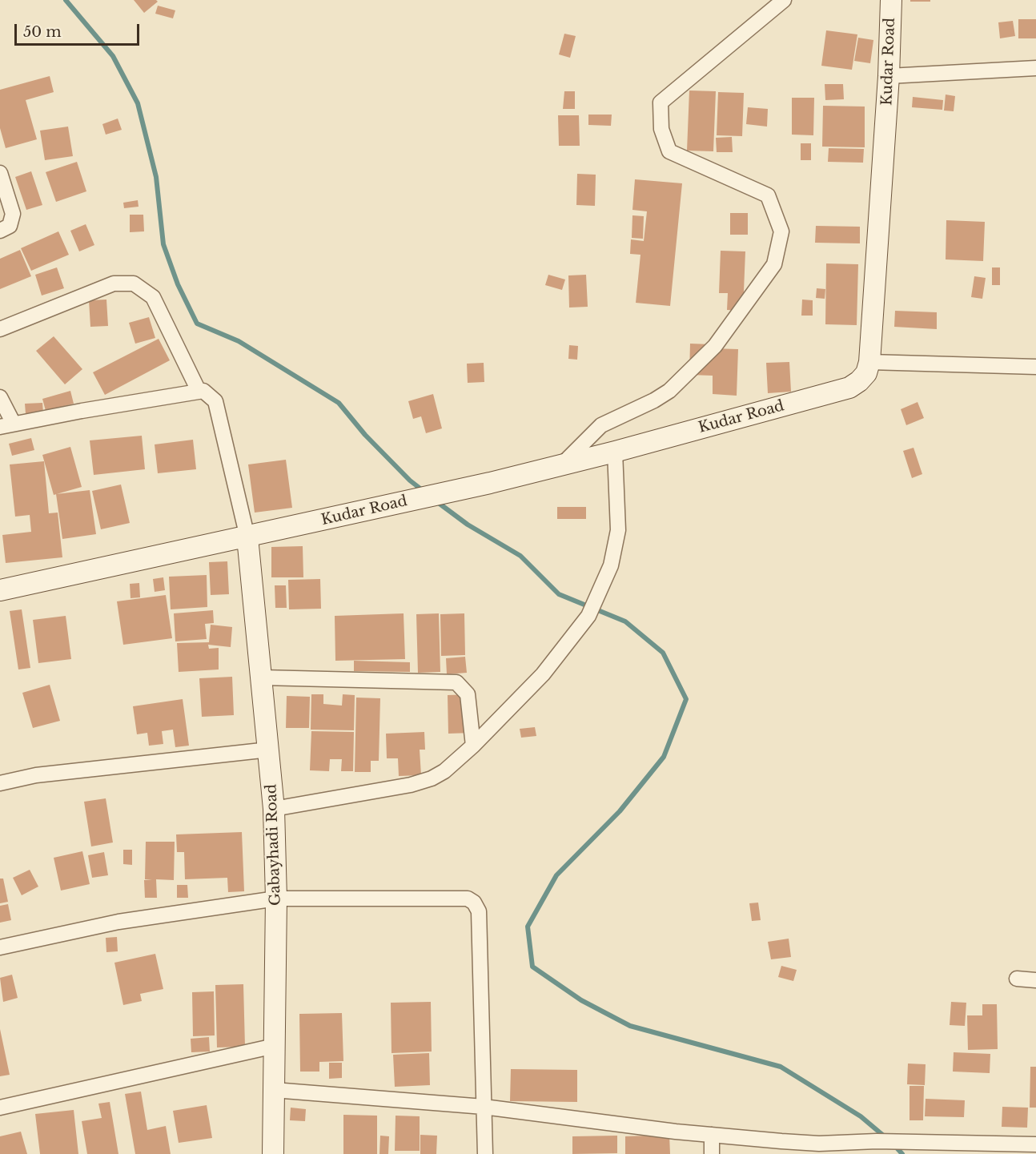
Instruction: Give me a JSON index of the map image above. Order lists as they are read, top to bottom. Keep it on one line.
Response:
{"streets":{"street":["Kudar Road","Gabayhadi Road"]},"crossings":[["Kudar Road","Gabayhadi Road"]],"scale_bar":"50 m"}
